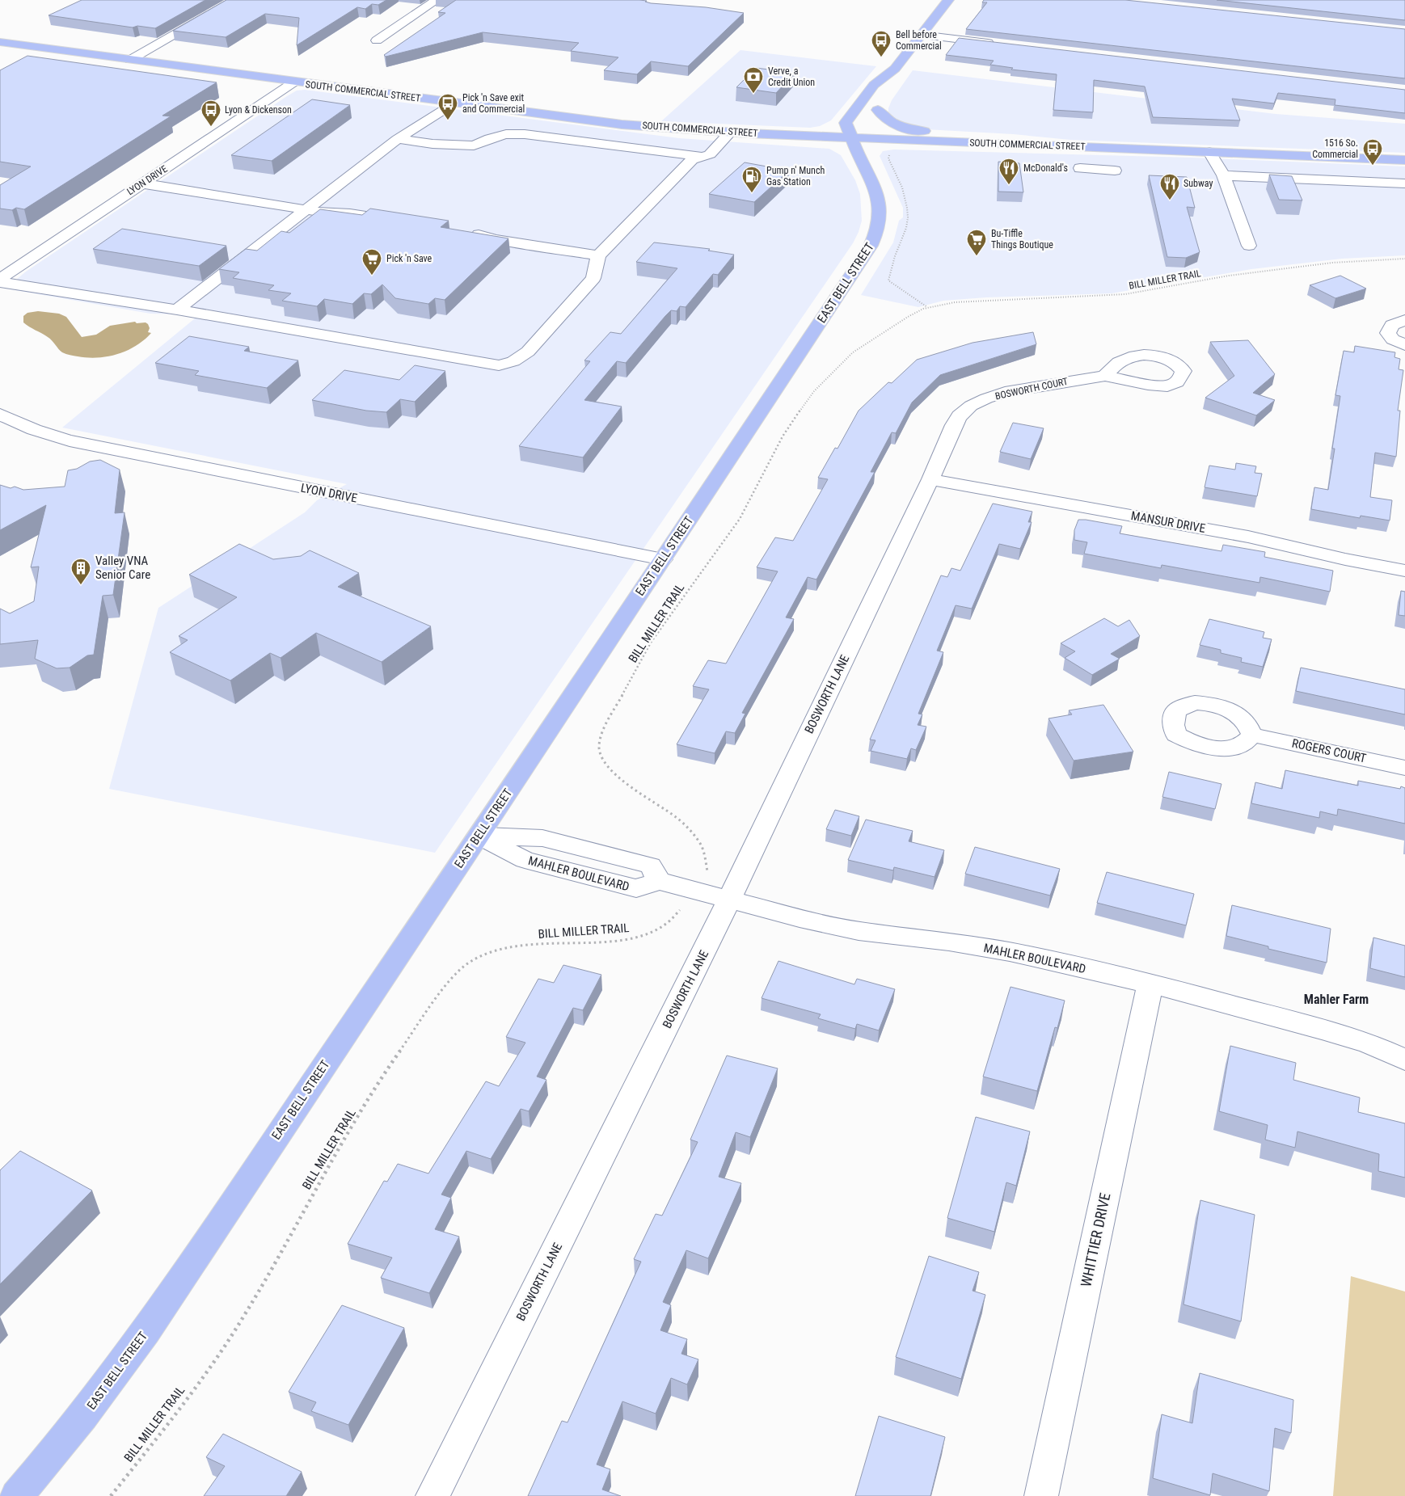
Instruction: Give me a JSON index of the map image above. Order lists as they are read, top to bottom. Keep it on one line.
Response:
{"streets":{"main road":["SOUTH COMMERCIAL STREET","EAST BELL STREET"],"street":["LYON DRIVE","BOSWORTH COURT","MANSUR DRIVE","BOSWORTH LANE","ROGERS COURT","MAHLER BOULEVARD","WHITTIER DRIVE"],"path":["BILL MILLER TRAIL"]},"crossings":[["SOUTH COMMERCIAL STREET","LYON DRIVE"],["SOUTH COMMERCIAL STREET","EAST BELL STREET"],["LYON DRIVE","EAST BELL STREET"],["BILL MILLER TRAIL","MAHLER BOULEVARD"],["EAST BELL STREET","MAHLER BOULEVARD"],["BOSWORTH COURT","MANSUR DRIVE"],["BOSWORTH COURT","BOSWORTH LANE"],["MANSUR DRIVE","BOSWORTH LANE"],["BOSWORTH LANE","MAHLER BOULEVARD"],["MAHLER BOULEVARD","WHITTIER DRIVE"]],"districts":["Mahler Farm"],"places":{"bus stop":["Bell before Commercial","Pick 'n Save exit and Commercial","Lyon & Dickenson","1516 So. Commercial"],"bank":["Verve, a Credit Union"],"restaurant":["McDonald's","Subway"],"fuel station":["Pump n' Munch Gas Station"],"supermarket":["Bu-Tiffle Things Boutique","Pick 'n Save"],"building":["Valley VNA Senior Care"]}}
